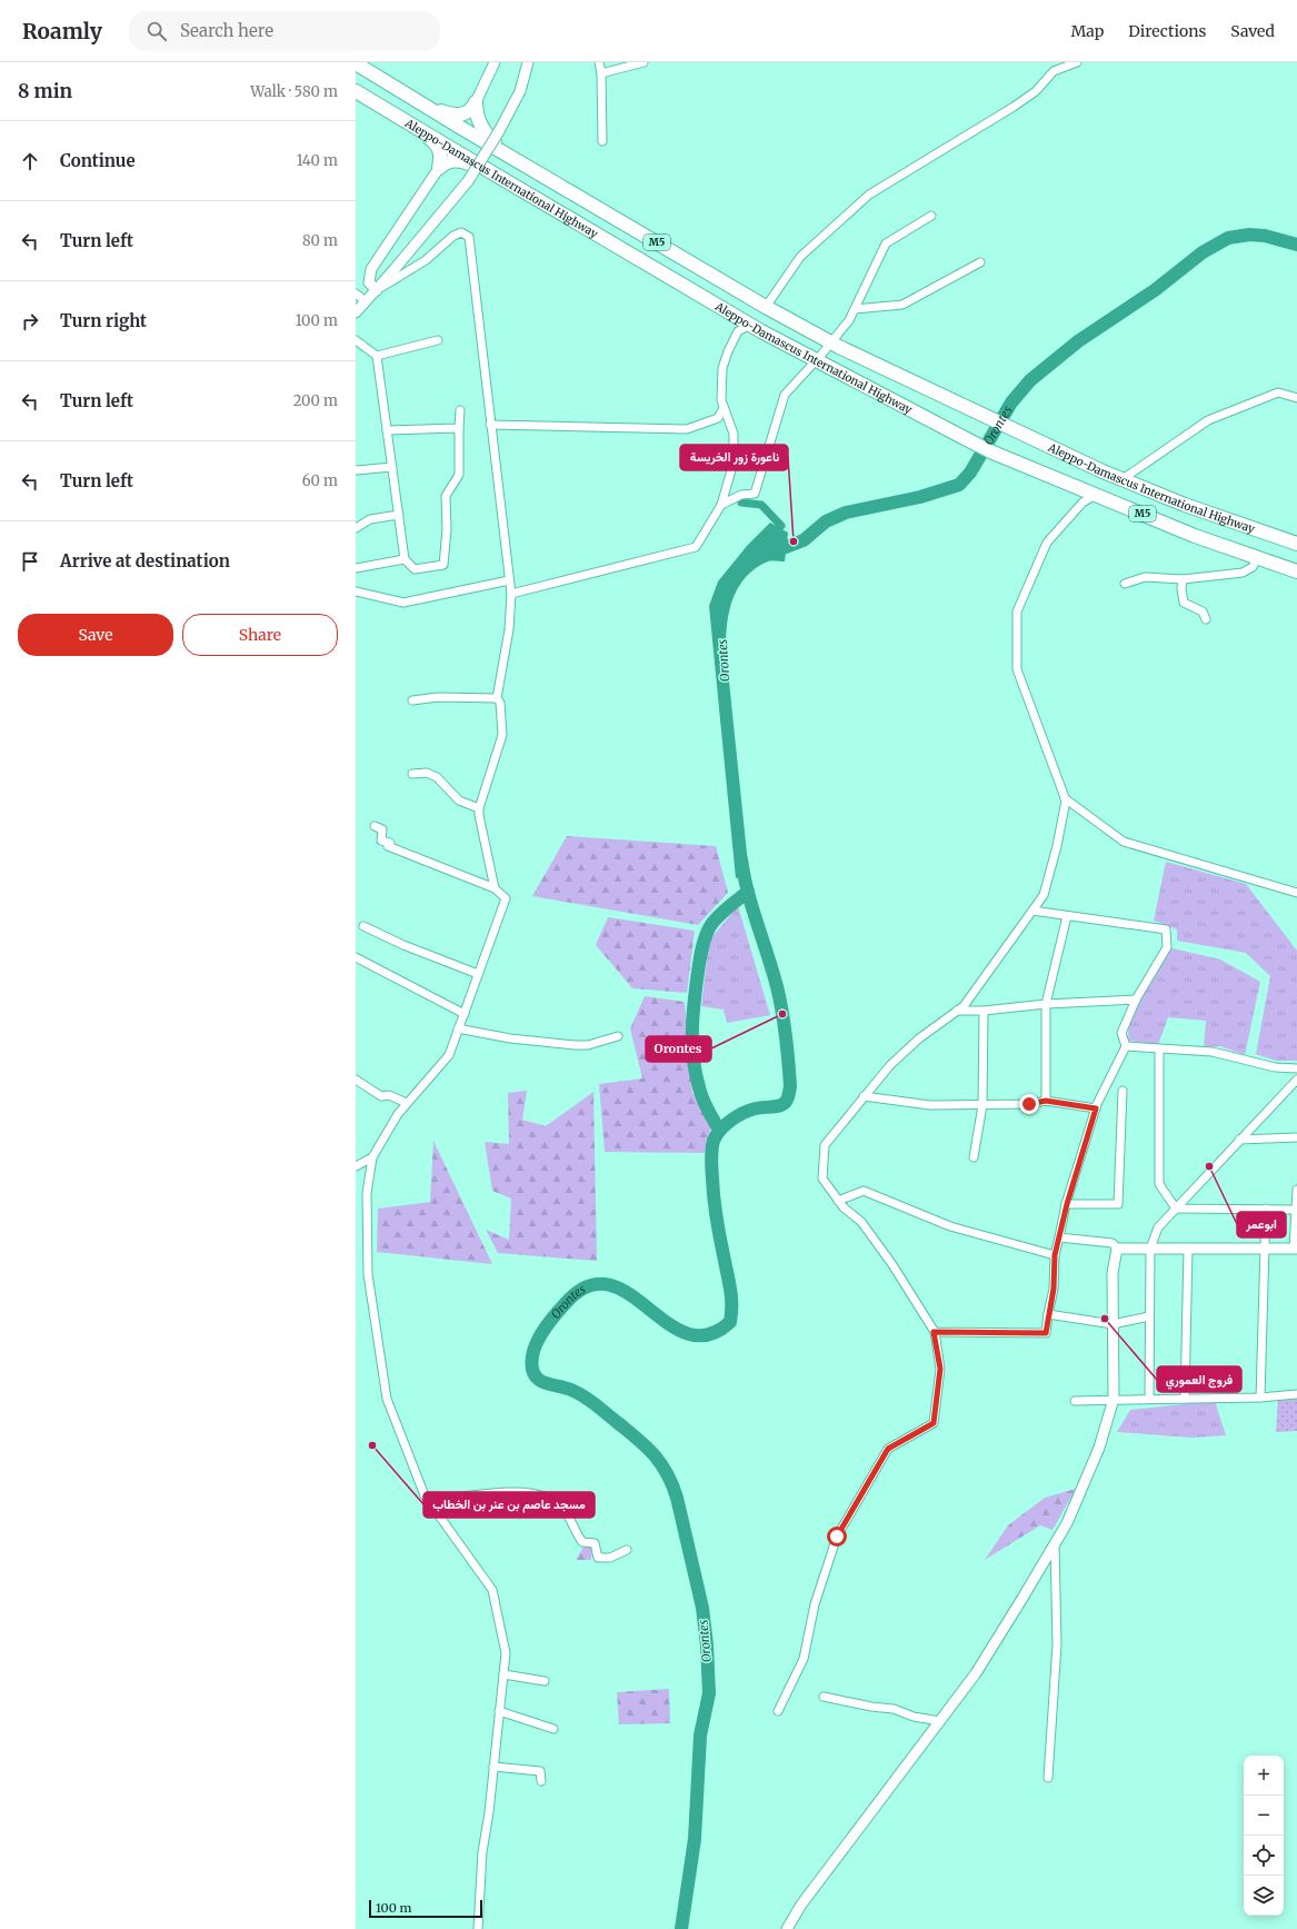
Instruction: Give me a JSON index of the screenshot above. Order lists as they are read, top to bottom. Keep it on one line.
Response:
{"streets":{"highway":["Aleppo-Damascus International Highway","M5"]},"water":["Orontes"],"places":["ناعورة زور الخريسة","Orontes","ابوعمر","فروج العموري","مسجد عاصم بن عنر بن الخطاب"],"scale_bar":"100 m","page":{"header":"Roamly","search":"Search here","nav":["Map","Directions","Saved"],"heading":["8 min","Walk · 580 m"],"list":[["Continue","140 m"],["Turn left","80 m"],["Turn right","100 m"],["Turn left","200 m"],["Turn left","60 m"],"Arrive at destination"],"buttons":["Save","Share"],"map_buttons":["+","−"],"scale":"100 m"}}
